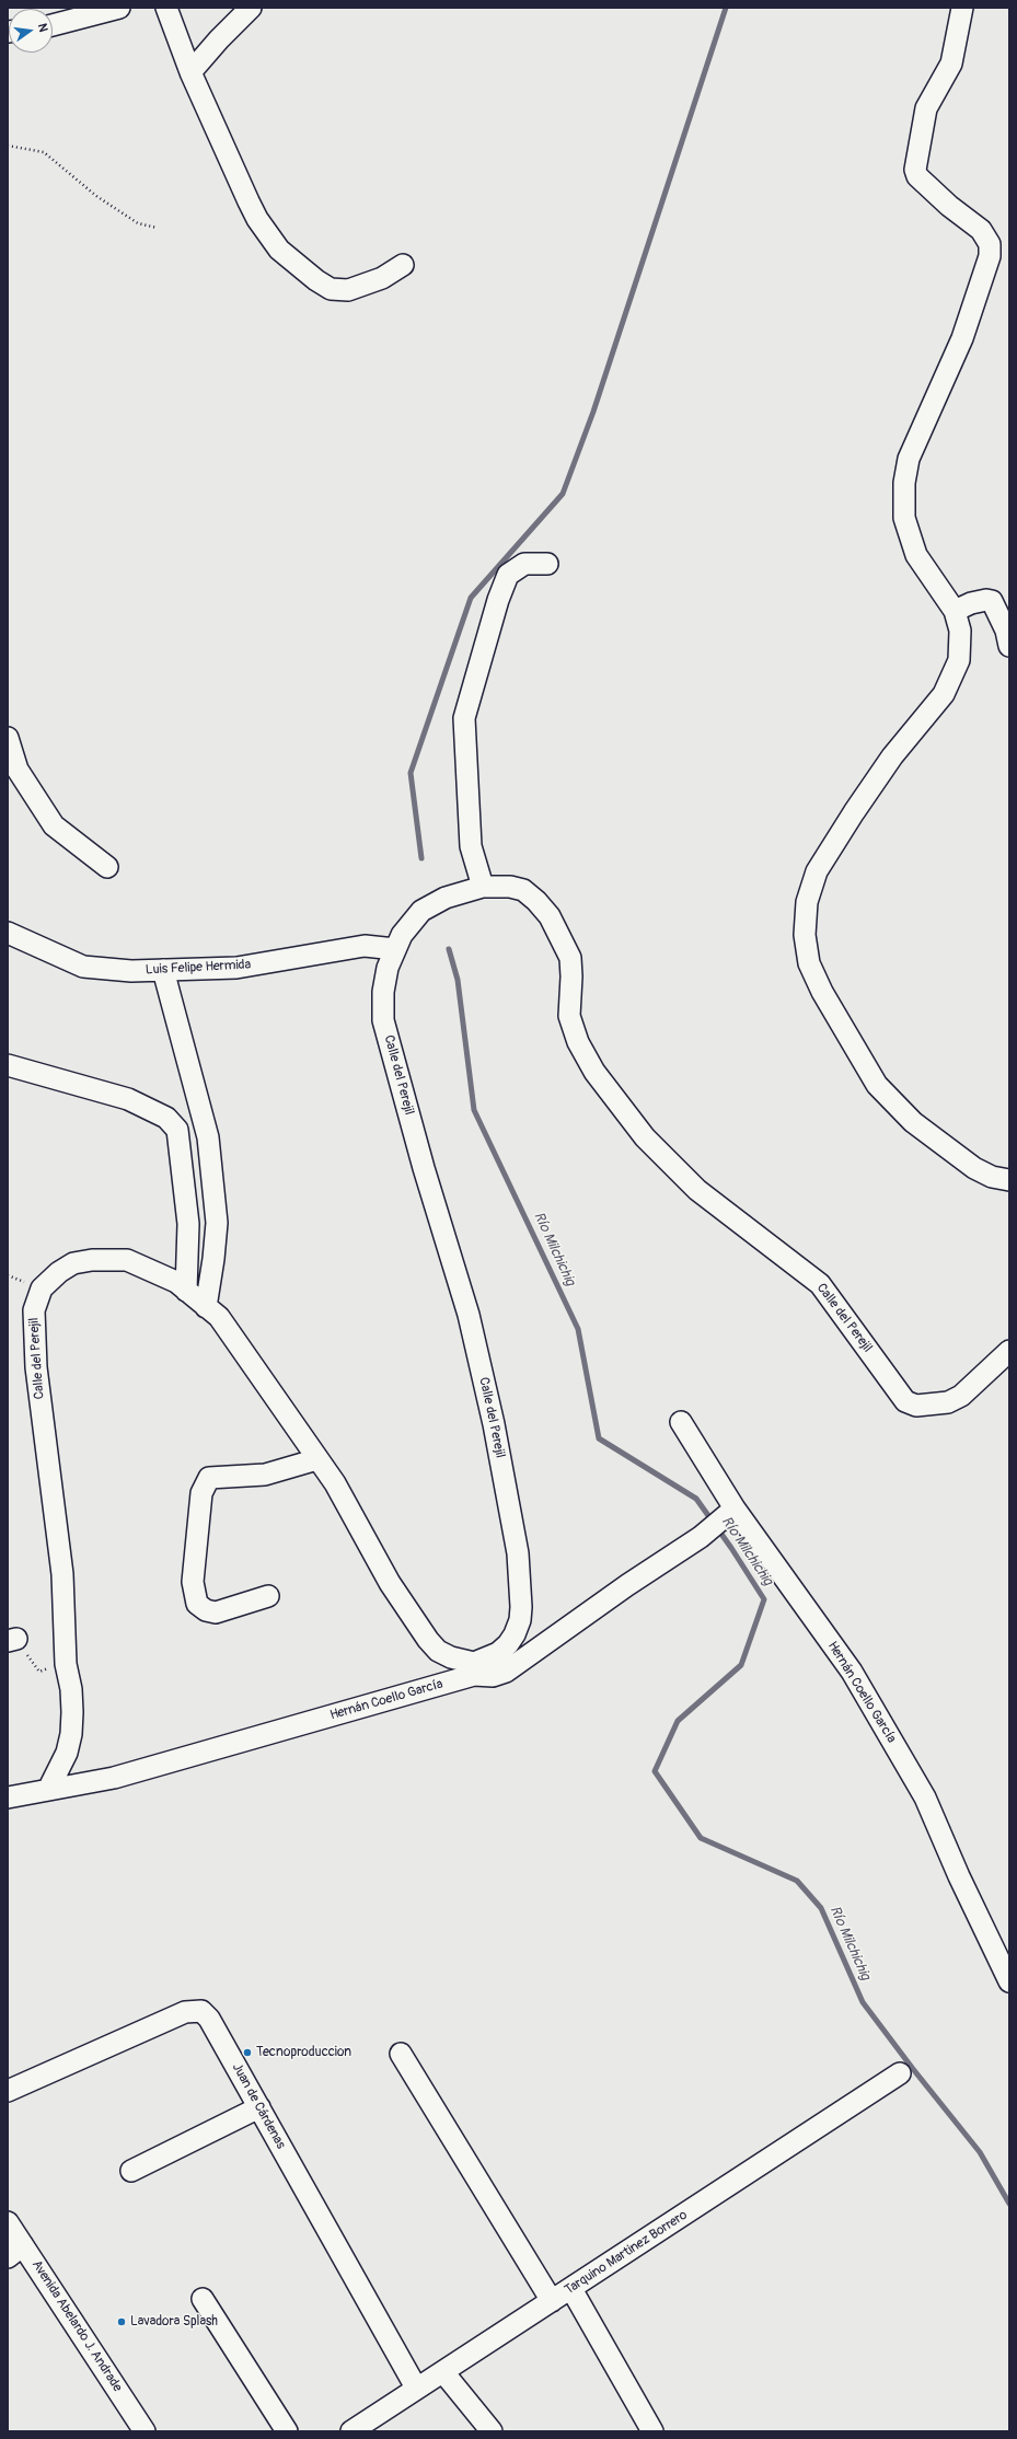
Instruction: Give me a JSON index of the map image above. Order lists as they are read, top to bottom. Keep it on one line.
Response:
{"streets":{"street":["Luis Felipe Hermida","Calle del Perejil","Hernán Coello García","Juan de Cárdenas","Tarquino Martinez Borrero","Avenida Abelardo J. Andrade"]},"crossings":[["Luis Felipe Hermida","Calle del Perejil"],["Calle del Perejil","Hernán Coello García"],["Juan de Cárdenas","Tarquino Martinez Borrero"]],"water":["Río Milchichig"],"places":["Tecnoproduccion","Lavadora Splash"],"north":"right"}
